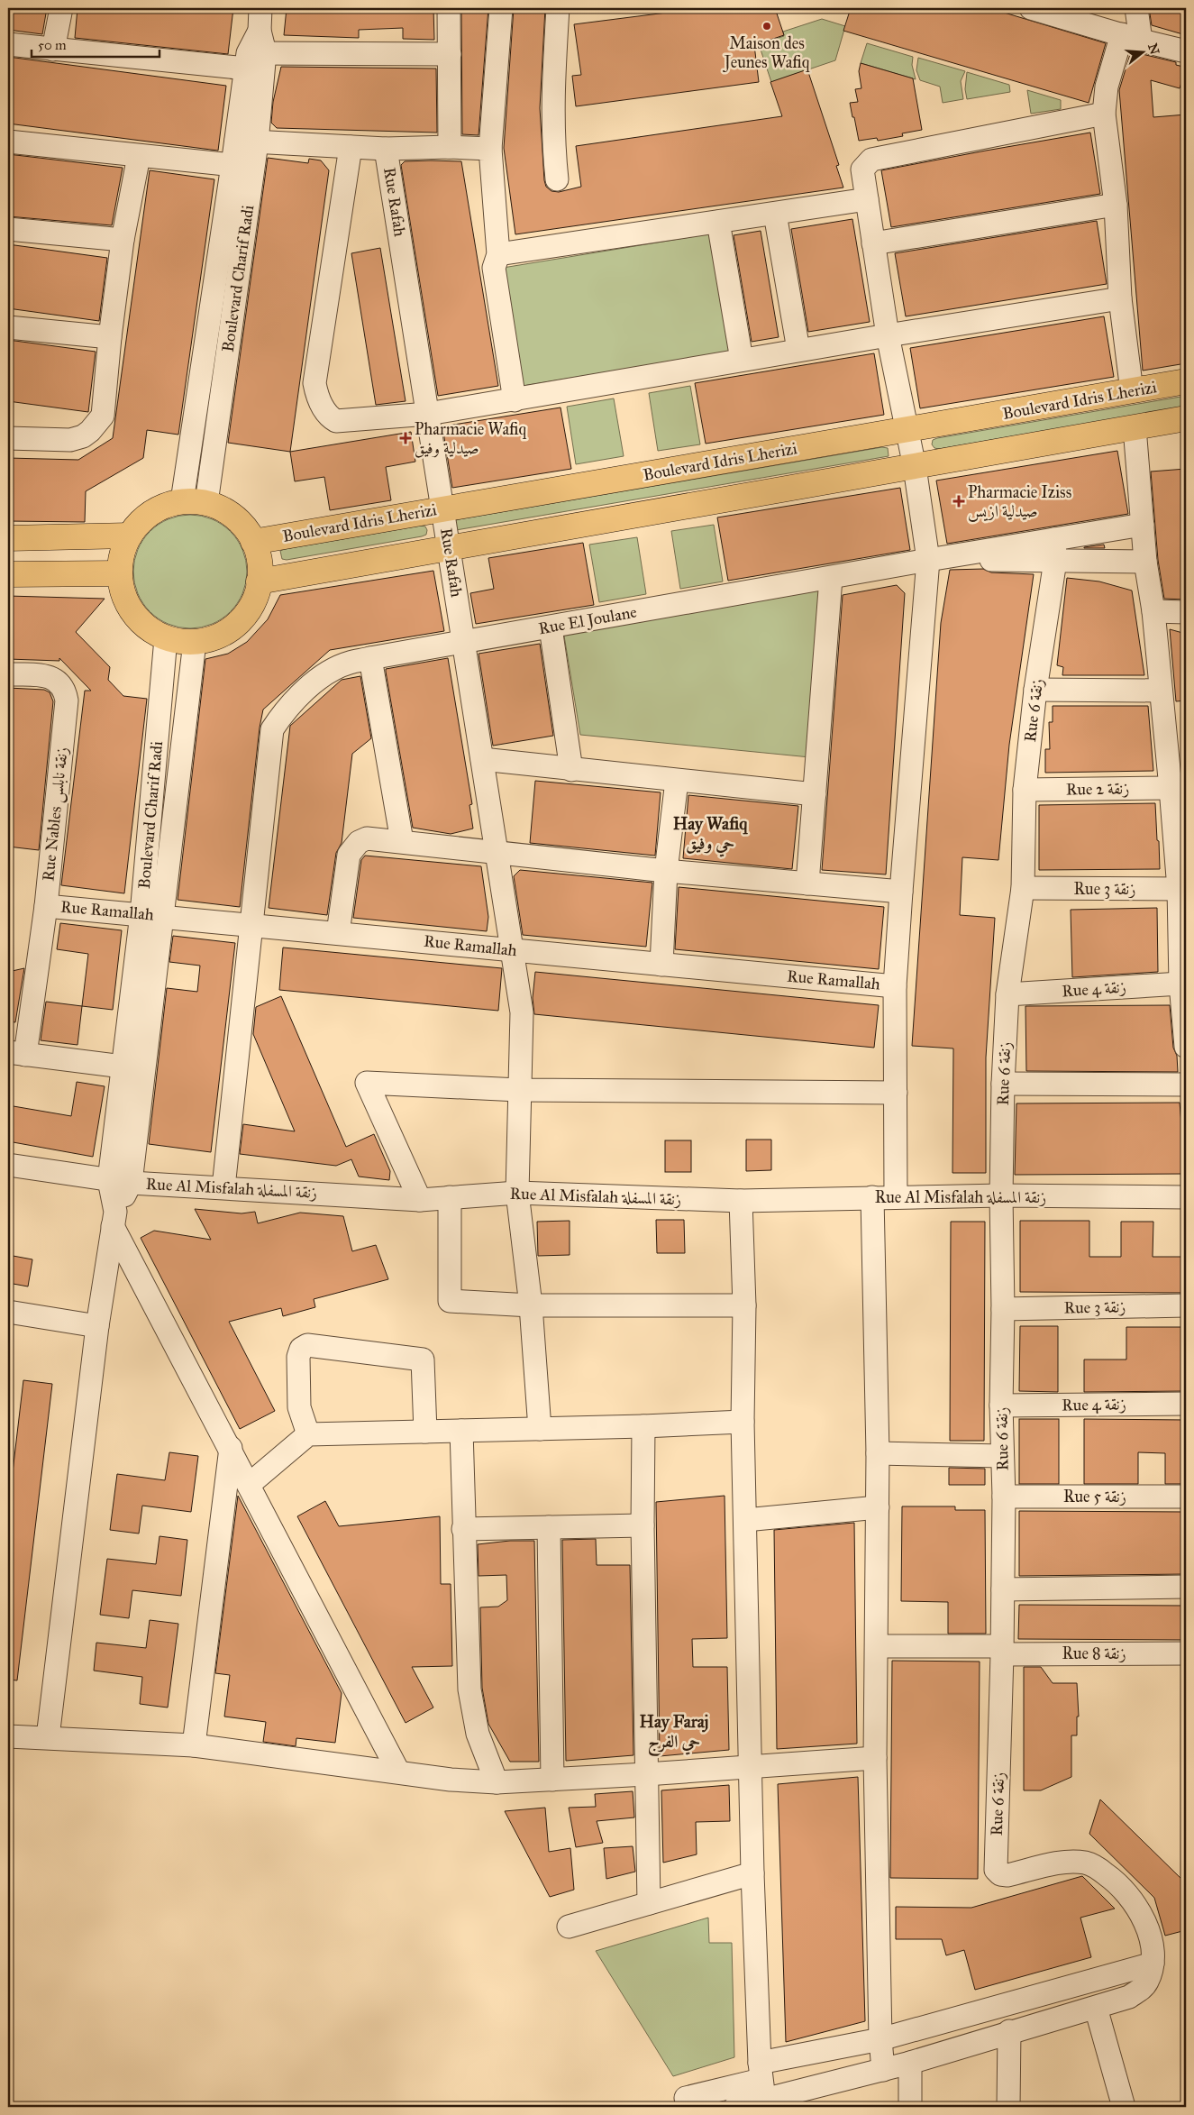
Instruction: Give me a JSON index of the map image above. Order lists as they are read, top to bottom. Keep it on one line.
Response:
{"streets":{"main road":["Boulevard Idris Lherizi"],"street":["Rue Rafah","Boulevard Charif Radi","Rue El Joulane","Rue 6 زنقة","Rue 2 زنقة","Rue Nables زنقة نابلس","Rue 3 زنقة","Rue Ramallah","Rue 4 زنقة","Rue Al Misfalah زنقة المسفلة","Rue 5 زنقة","Rue 8 زنقة"]},"crossings":[["Rue Rafah","Boulevard Idris Lherizi"],["Rue Rafah","Rue El Joulane"],["Rue Rafah","Rue Ramallah"],["Rue Rafah","Rue Al Misfalah زنقة المسفلة"],["Boulevard Charif Radi","Boulevard Idris Lherizi"],["Boulevard Charif Radi","Rue Ramallah"],["Boulevard Charif Radi","Rue Al Misfalah زنقة المسفلة"],["Rue El Joulane","Rue 6 زنقة"],["Rue El Joulane","Rue Ramallah"],["Rue 6 زنقة","Rue 2 زنقة"],["Rue 6 زنقة","Rue 3 زنقة"],["Rue 6 زنقة","Rue 4 زنقة"],["Rue 6 زنقة","Rue Al Misfalah زنقة المسفلة"],["Rue 6 زنقة","Rue 5 زنقة"],["Rue 6 زنقة","Rue 8 زنقة"],["Rue Nables زنقة نابلس","Rue Ramallah"]],"districts":["Hay Wafiq حي وفيق","Hay Faraj حي الفرج"],"places":{"other":["Maison des Jeunes Wafiq"],"health":["Pharmacie Wafiq صيدلية وفيق","Pharmacie Iziss صيدلية ازيس"]},"scale_bar":"50 m","north":"right"}
